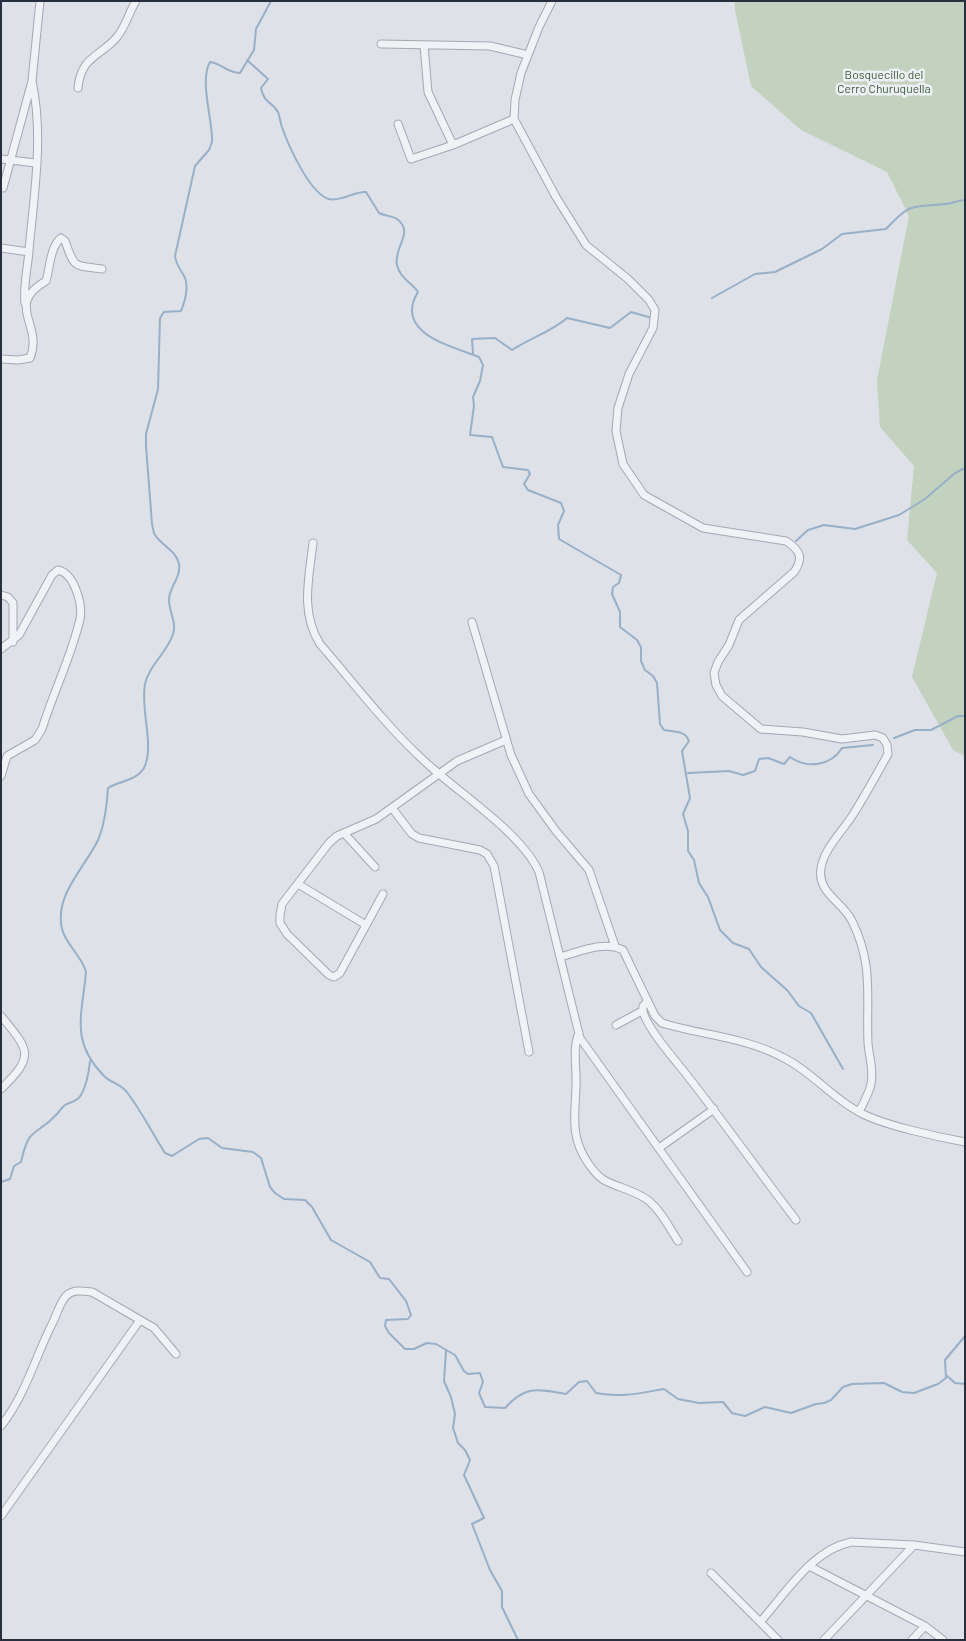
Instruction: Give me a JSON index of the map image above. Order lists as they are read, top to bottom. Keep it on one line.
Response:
{"parks":["Bosquecillo del Cerro Churuquella"]}
